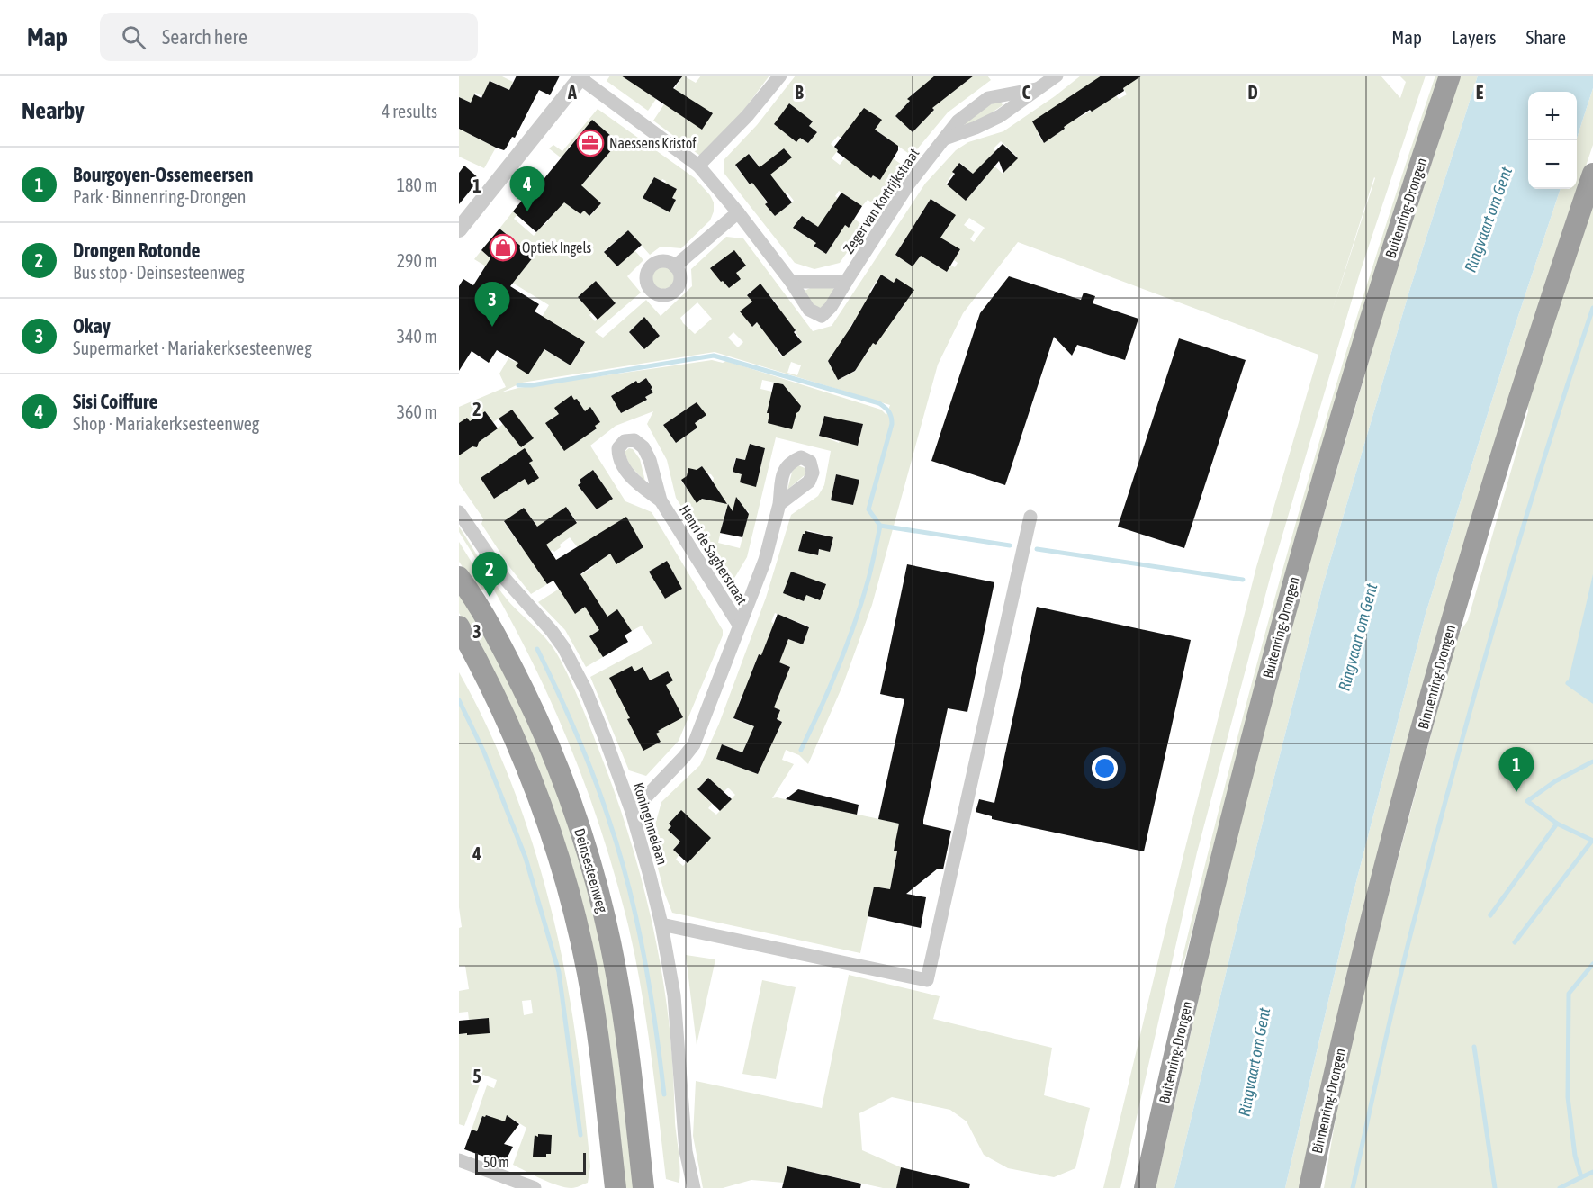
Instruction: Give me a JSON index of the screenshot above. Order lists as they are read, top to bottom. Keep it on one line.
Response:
{"streets":{"highway":["Buitenring-Drongen","Binnenring-Drongen","Deinsesteenweg"],"street":["Zeger van Kortrijkstraat","Henri de Sagherstraat","Koninginnelaan"]},"crossings":[["Henri de Sagherstraat","Koninginnelaan"]],"water":["Ringvaart om Gent"],"places":{"office":["Naessens Kristof"],"shop":["Optiek Ingels"]},"scale_bar":"50 m","page":{"header":"Map","search":"Search here","nav":["Map","Layers","Share"],"heading":["Nearby","4 results"],"map_buttons":["+","−"],"list":[{"mark":"1","name":"Bourgoyen-Ossemeersen","note":"Park · Binnenring-Drongen","value":"180 m"},{"mark":"2","name":"Drongen Rotonde","note":"Bus stop · Deinsesteenweg","value":"290 m"},{"mark":"3","name":"Okay","note":"Supermarket · Mariakerksesteenweg","value":"340 m"},{"mark":"4","name":"Sisi Coiffure","note":"Shop · Mariakerksesteenweg","value":"360 m"}],"pins":["4","3","2","1"],"scale":"50 m"},"grid":{"columns":["A","B","C","D","E"],"rows":["1","2","3","4","5"]}}
